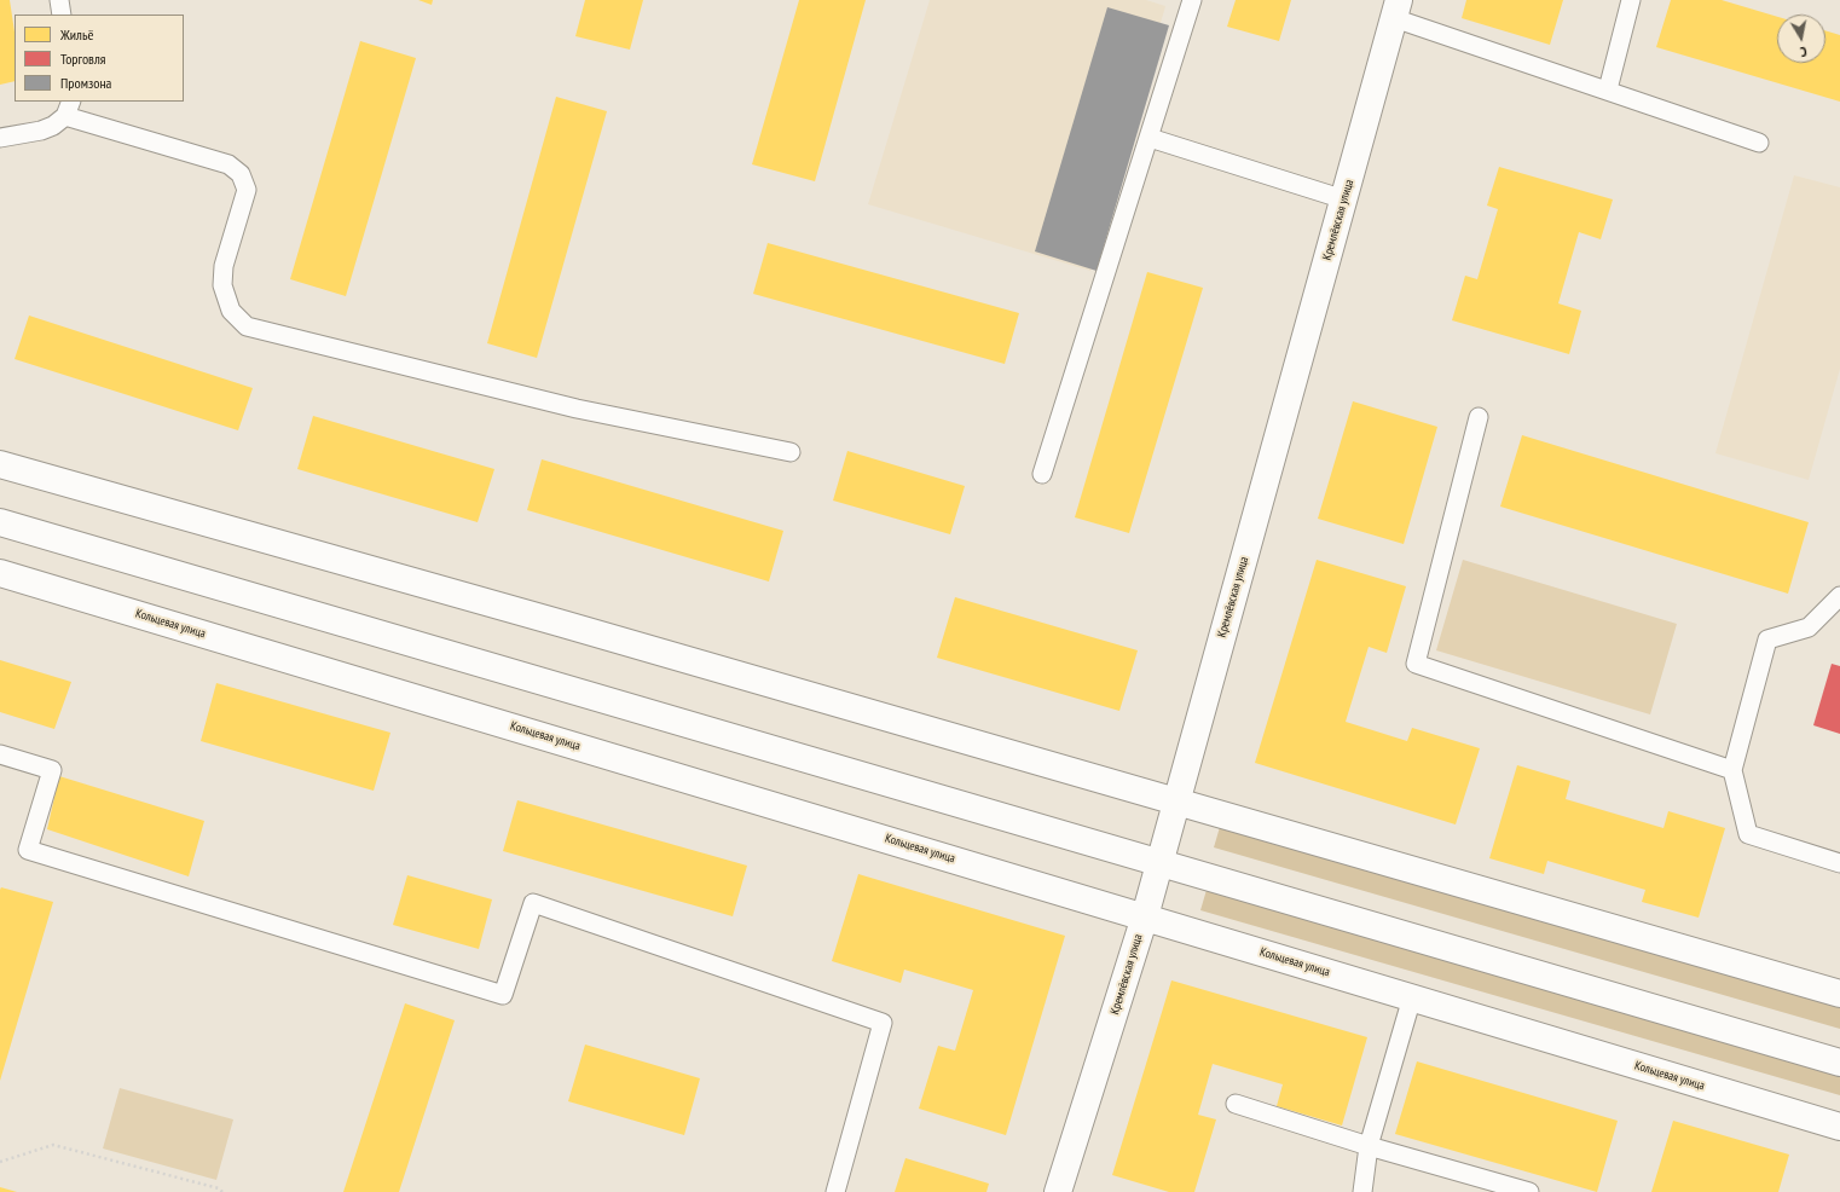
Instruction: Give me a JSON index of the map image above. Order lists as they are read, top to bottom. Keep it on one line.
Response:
{"streets":{"main road":["Кремлёвская улица","Кольцевая улица"]},"crossings":[["Кремлёвская улица","Кольцевая улица"]],"legend":["Жильё","Торговля","Промзона"],"north":"bottom"}
